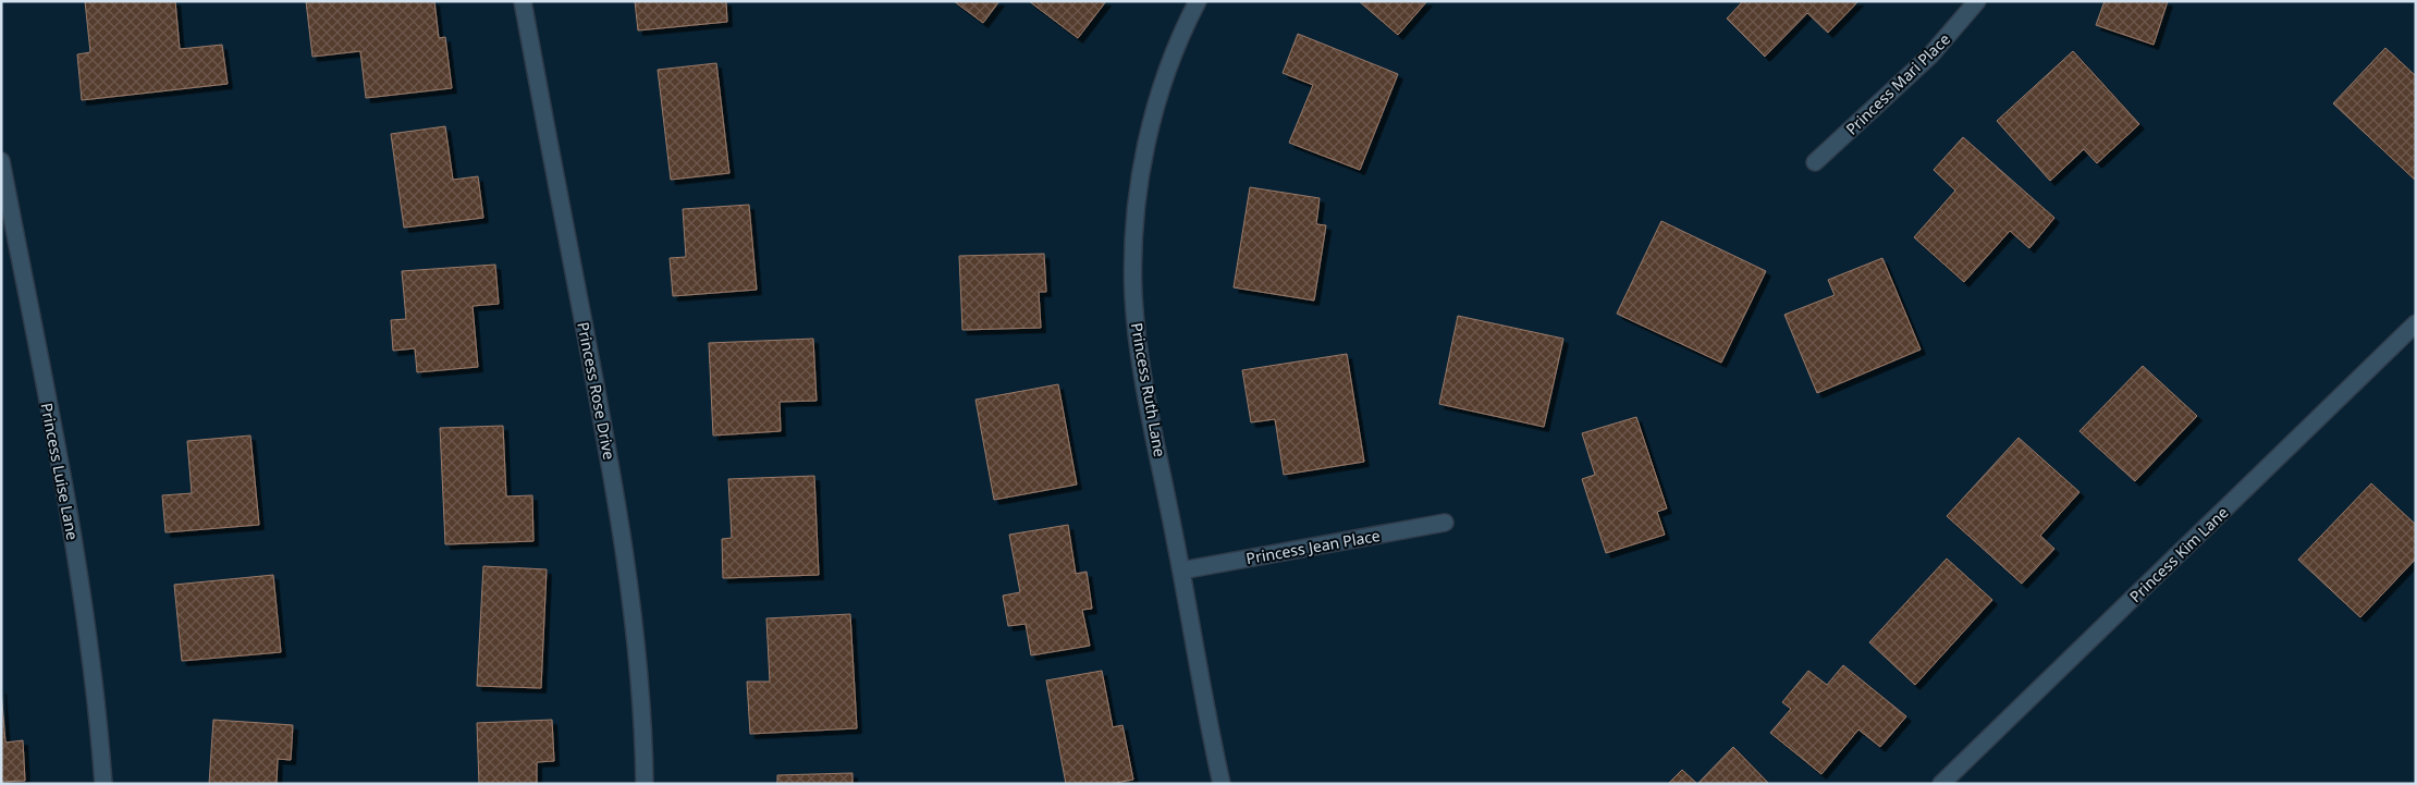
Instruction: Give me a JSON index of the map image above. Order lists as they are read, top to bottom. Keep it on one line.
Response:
{"streets":{"street":["Princess Mari Place","Princess Ruth Lane","Princess Rose Drive","Princess Luise Lane","Princess Jean Place","Princess Kim Lane"]},"crossings":[["Princess Ruth Lane","Princess Jean Place"]]}
